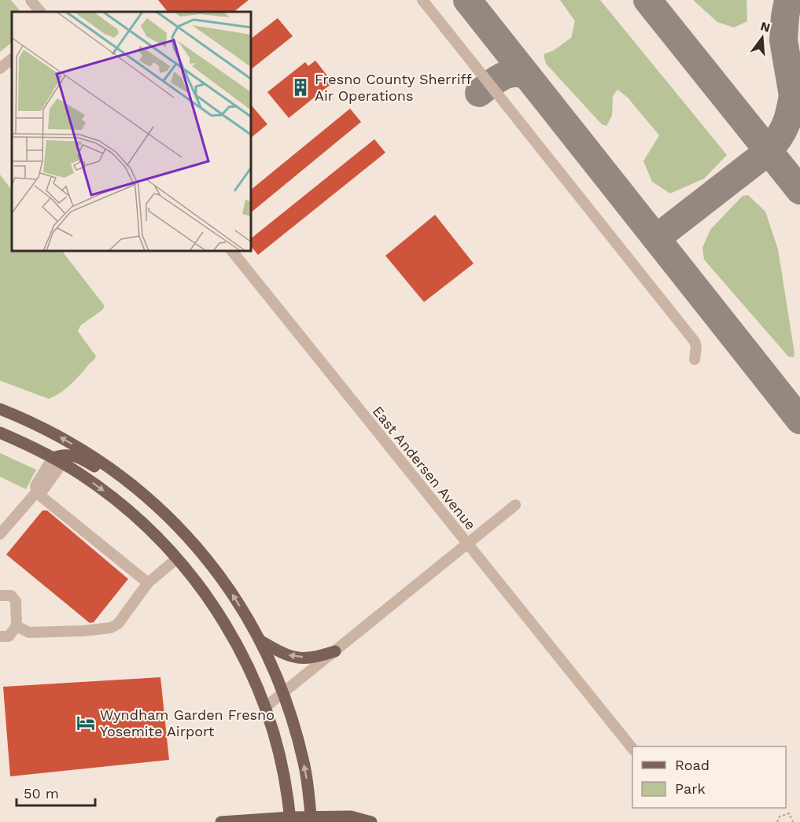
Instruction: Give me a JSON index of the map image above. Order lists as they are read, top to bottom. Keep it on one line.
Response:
{"streets":{"street":["East Andersen Avenue"]},"places":{"building":["Fresno County Sherriff Air Operations"],"hotel":["Wyndham Garden Fresno Yosemite Airport"]},"legend":["Road","Park"],"scale_bar":"50 m","north":"top"}
